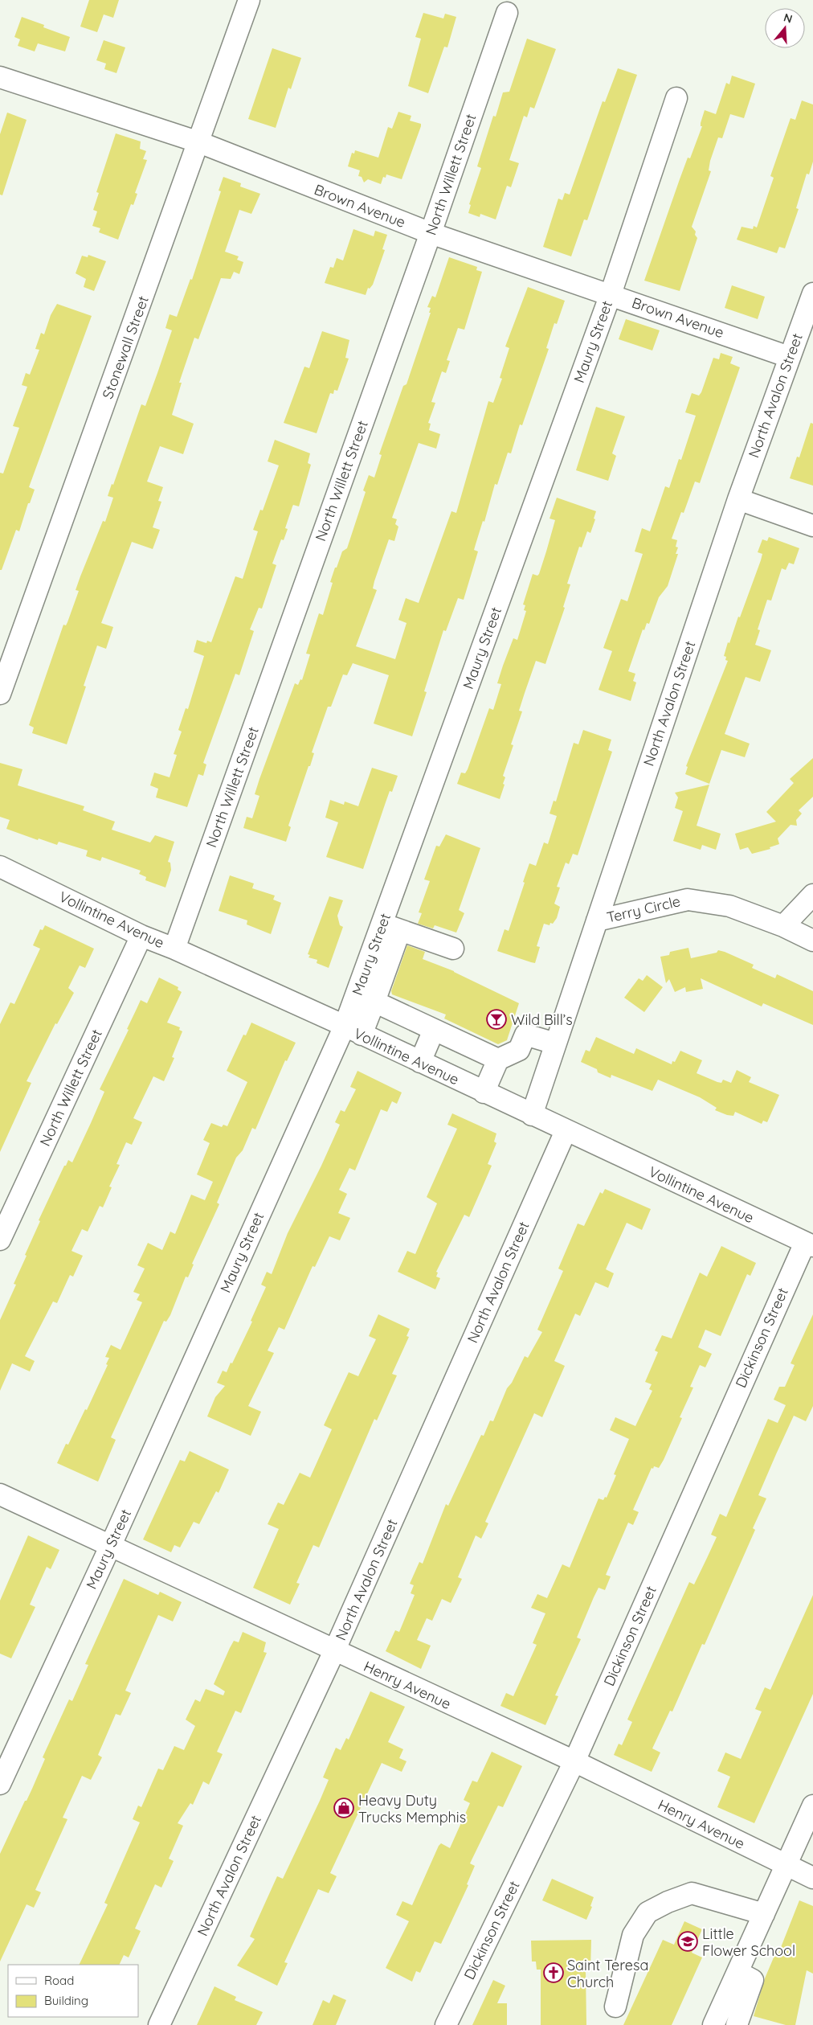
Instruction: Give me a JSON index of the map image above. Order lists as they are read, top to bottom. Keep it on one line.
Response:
{"streets":{"street":["North Willett Street","Brown Avenue","Maury Street","Stonewall Street","North Avalon Street","Terry Circle","Vollintine Avenue","Dickinson Street","Henry Avenue"]},"crossings":[["North Willett Street","Brown Avenue"],["North Willett Street","Vollintine Avenue"],["Brown Avenue","Maury Street"],["Brown Avenue","Stonewall Street"],["Brown Avenue","North Avalon Street"],["Maury Street","Vollintine Avenue"],["Maury Street","Henry Avenue"],["North Avalon Street","Terry Circle"],["North Avalon Street","Vollintine Avenue"],["North Avalon Street","Henry Avenue"],["Vollintine Avenue","Dickinson Street"],["Dickinson Street","Henry Avenue"]],"places":{"bar":["Wild Bill’s"],"shop":["Heavy Duty Trucks Memphis"],"school or university":["Little Flower School"],"church":["Saint Teresa Church"]},"legend":["Road","Building"],"north":"top"}
